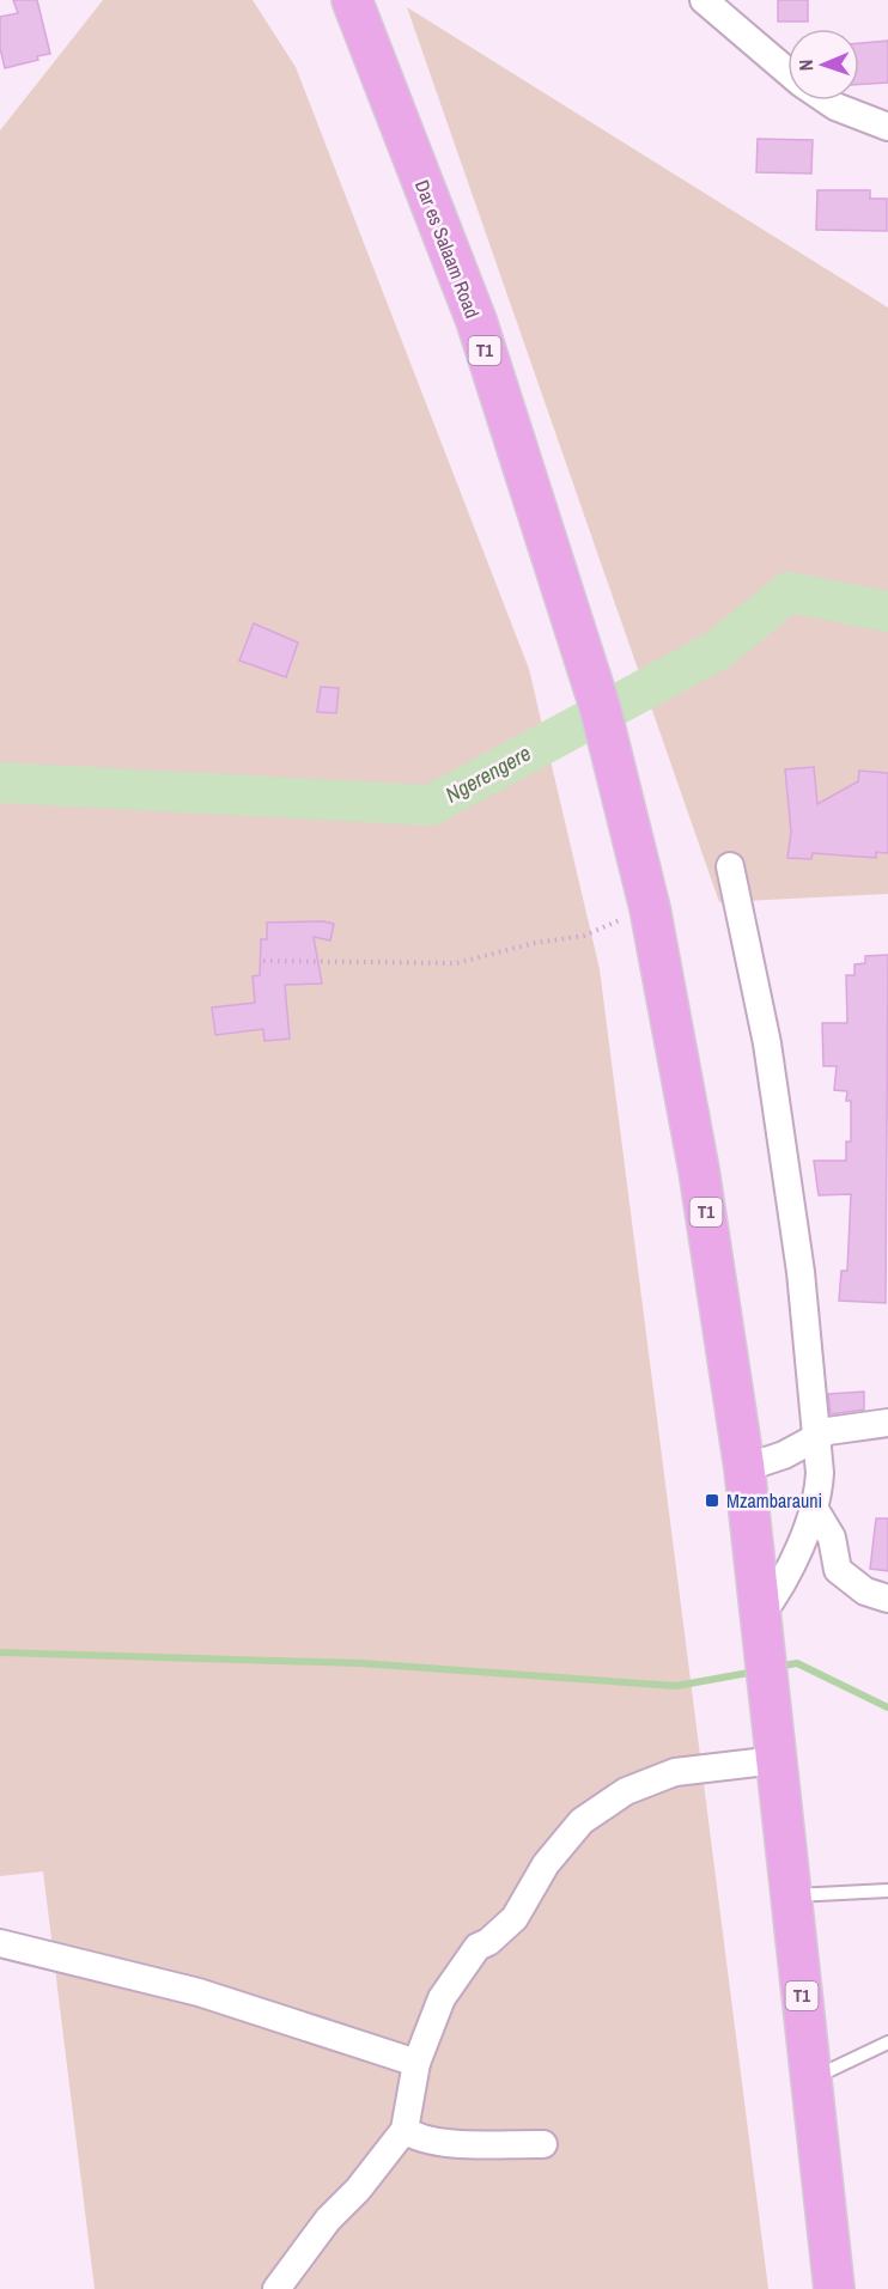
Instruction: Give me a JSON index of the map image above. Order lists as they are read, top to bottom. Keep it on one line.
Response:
{"streets":{"highway":["Dar es Salaam Road","T1"]},"crossings":[["Dar es Salaam Road","T1"]],"water":["Ngerengere"],"places":{"transit":["Mzambarauni"]},"north":"left"}
